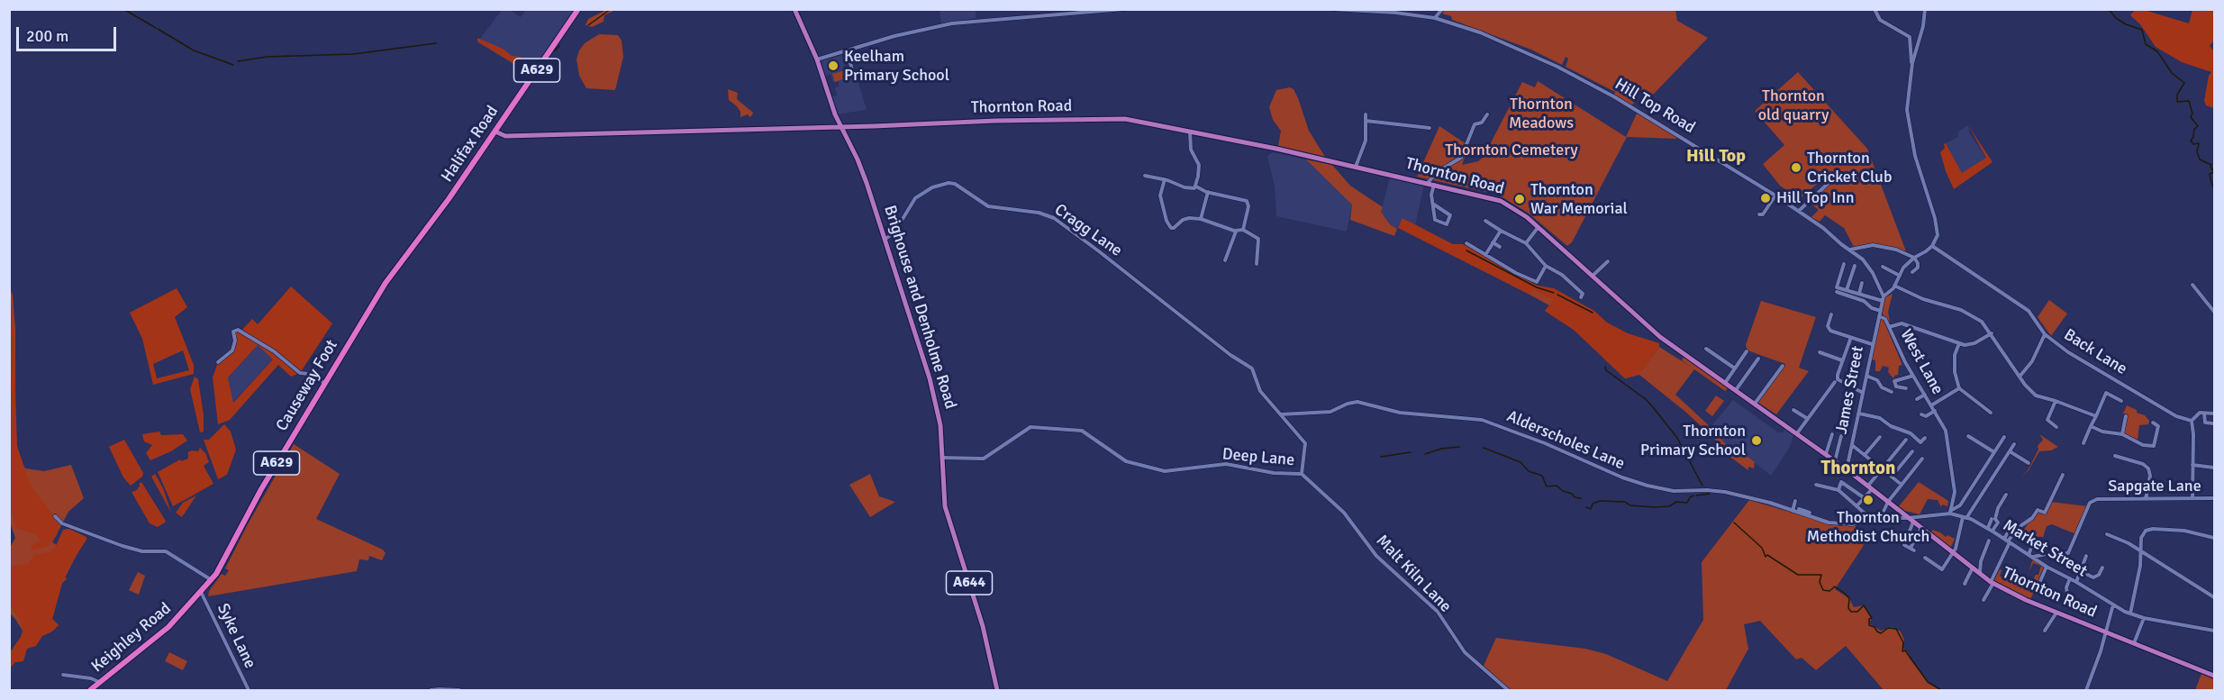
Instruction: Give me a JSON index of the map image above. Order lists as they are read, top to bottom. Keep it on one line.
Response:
{"streets":{"highway":["A629","Halifax Road","Causeway Foot","Keighley Road"],"main road":["Thornton Road","Brighouse and Denholme Road","A644"],"street":["Hill Top Road","Cragg Lane","Back Lane","West Lane","James Street","Alderscholes Lane","Deep Lane","Sapgate Lane","Market Street","Malt Kiln Lane","Syke Lane"]},"crossings":[["Thornton Road","Halifax Road"],["Thornton Road","Brighouse and Denholme Road"],["Thornton Road","James Street"],["Thornton Road","Alderscholes Lane"],["Thornton Road","A644"],["Halifax Road","Causeway Foot"],["Cragg Lane","Brighouse and Denholme Road"],["Cragg Lane","Alderscholes Lane"],["Cragg Lane","Deep Lane"],["Cragg Lane","Malt Kiln Lane"],["Brighouse and Denholme Road","Deep Lane"],["Brighouse and Denholme Road","A644"],["West Lane","James Street"],["West Lane","Alderscholes Lane"],["West Lane","Market Street"],["Causeway Foot","Keighley Road"],["Alderscholes Lane","Market Street"],["Deep Lane","Malt Kiln Lane"],["Sapgate Lane","Market Street"],["Syke Lane","Keighley Road"]],"districts":["Hill Top","Thornton"],"parks":["Thornton old quarry","Thornton Meadows","Thornton Cemetery"],"places":["Keelham Primary School","Thornton Cricket Club","Hill Top Inn","Thornton War Memorial","Thornton Primary School","Thornton Methodist Church"],"scale_bar":"200 m"}
